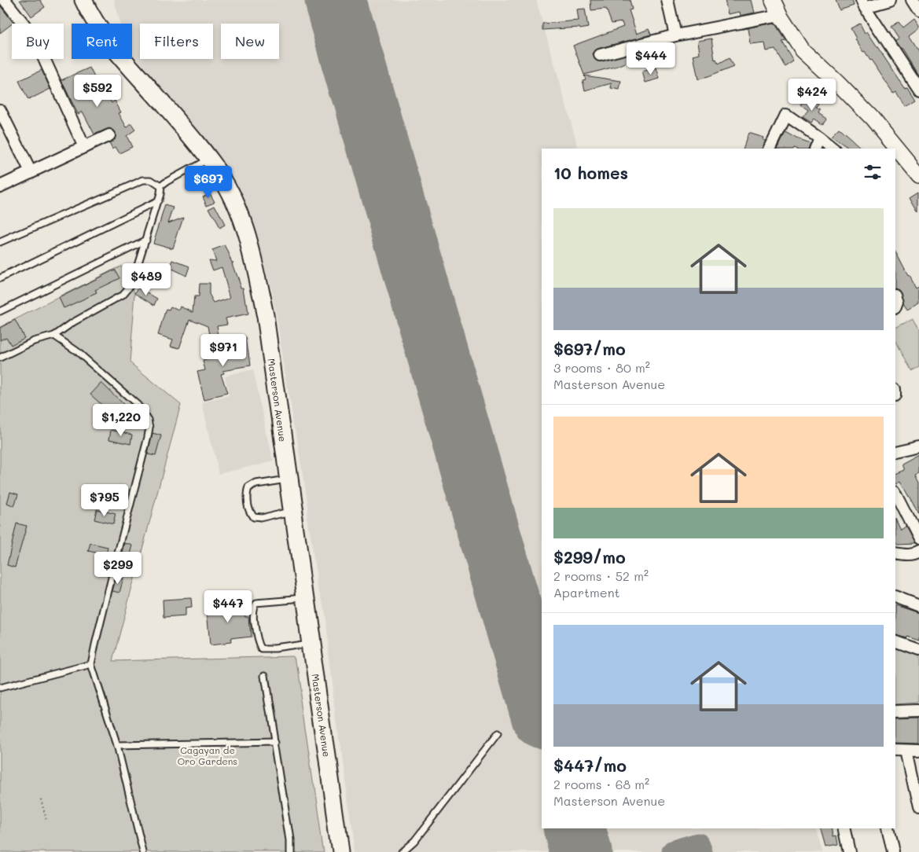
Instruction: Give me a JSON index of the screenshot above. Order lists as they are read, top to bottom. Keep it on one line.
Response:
{"streets":{"main road":["Masterson Avenue"]},"parks":["Cagayan de Oro Gardens"],"page":{"chip":["Buy","Rent","Filters","New"],"price":["$444","$592","$424","$697","$489","$971","$1,220","$795","$299","$447"],"heading":"10 homes","list":[{"name":"$697/mo","note":"3 rooms · 80 m² · Masterson Avenue"},{"name":"$299/mo","note":"2 rooms · 52 m² · Apartment"},{"name":"$447/mo","note":"2 rooms · 68 m² · Masterson Avenue"}]}}
